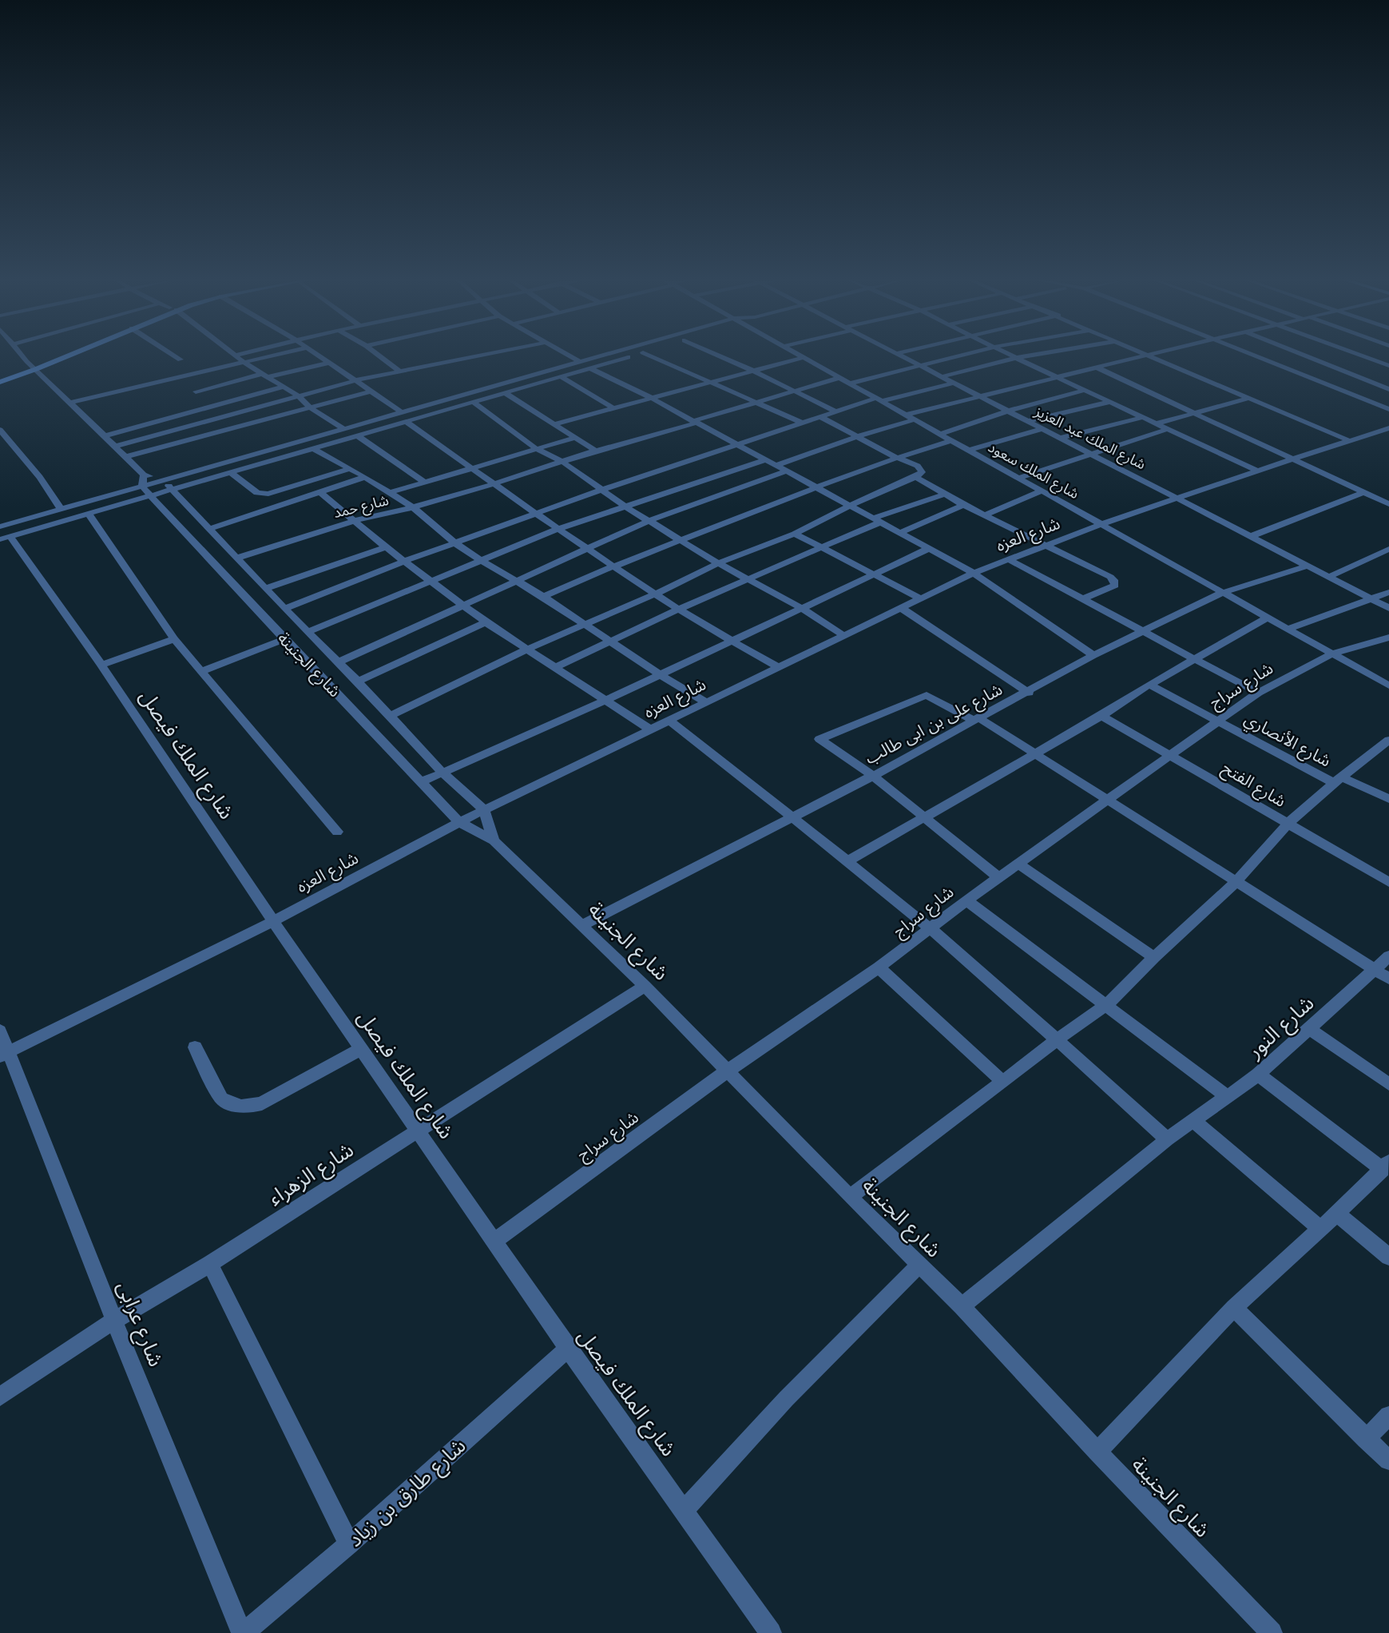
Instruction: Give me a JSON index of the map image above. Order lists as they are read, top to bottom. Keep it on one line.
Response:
{"streets":{"street":["شارع الملك عبد العزيز","شارع الملك سعود","شارع حمد","شارع العزه","شارع الجنينة","شارع سراج","شارع على بن ابى طالب","شارع الأنصاري","شارع الملك فيصل","شارع الفتح","شارع النور","شارع الزهراء","شارع عرابى","شارع طارق بن زياد"]},"crossings":[["شارع الملك عبد العزيز","شارع العزه"],["شارع الملك عبد العزيز","شارع على بن ابى طالب"],["شارع الملك سعود","شارع حمد"],["شارع الملك سعود","شارع العزه"],["شارع الملك سعود","شارع سراج"],["شارع الملك سعود","شارع على بن ابى طالب"],["شارع حمد","شارع الجنينة"],["شارع العزه","شارع الجنينة"],["شارع العزه","شارع الملك فيصل"],["شارع العزه","شارع عرابى"],["شارع الجنينة","شارع سراج"],["شارع الجنينة","شارع على بن ابى طالب"],["شارع الجنينة","شارع النور"],["شارع الجنينة","شارع الزهراء"],["شارع سراج","شارع الأنصاري"],["شارع سراج","شارع الملك فيصل"],["شارع سراج","شارع الفتح"],["شارع الملك فيصل","شارع الزهراء"],["شارع الملك فيصل","شارع طارق بن زياد"],["شارع الزهراء","شارع عرابى"],["شارع عرابى","شارع طارق بن زياد"]]}
